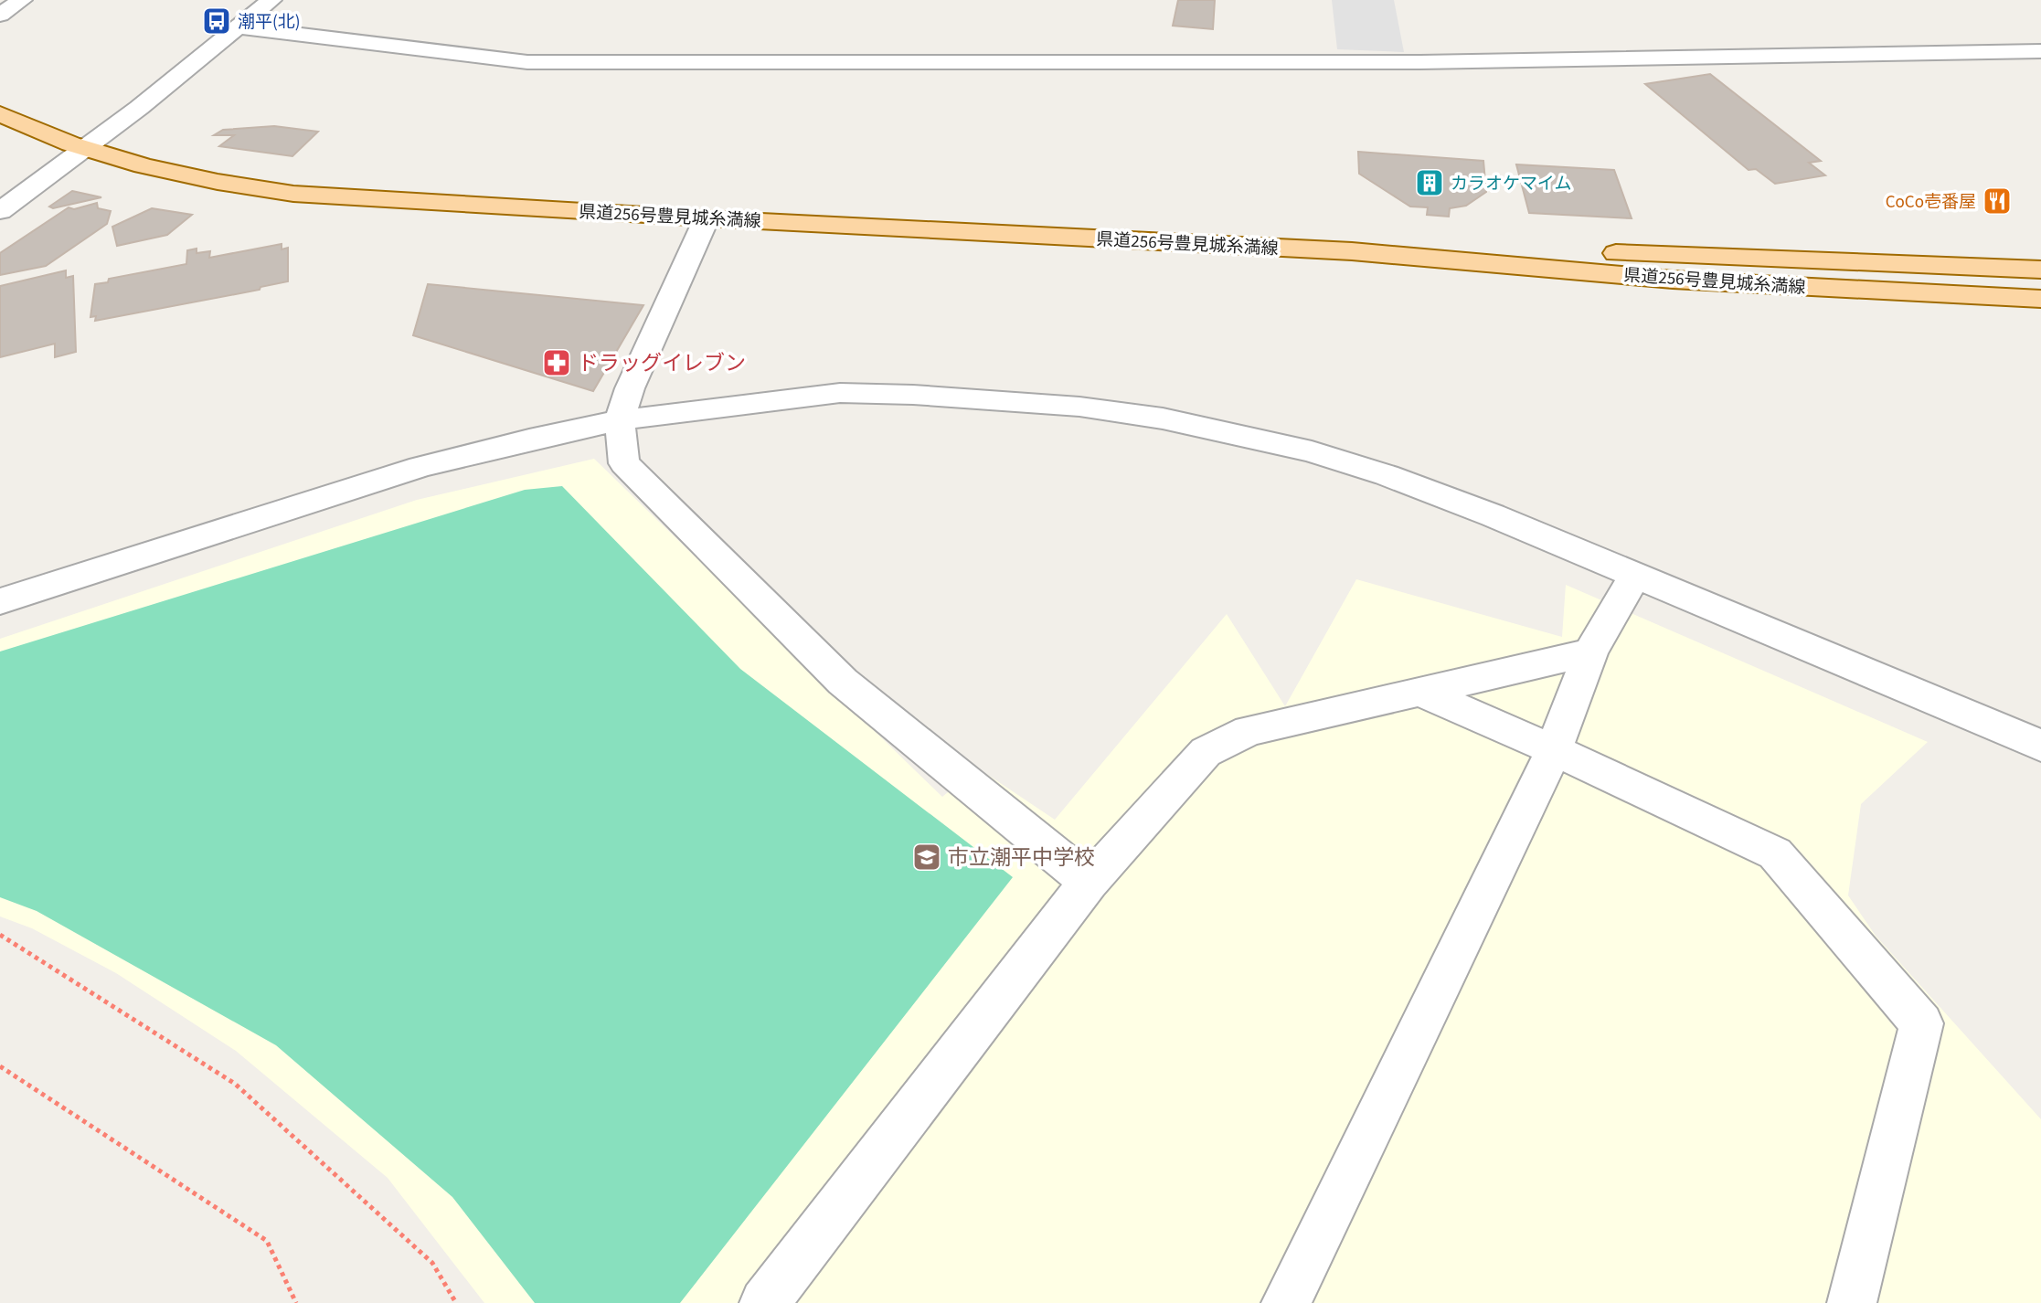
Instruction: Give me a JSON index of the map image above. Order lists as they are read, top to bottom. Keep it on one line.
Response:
{"streets":{"main road":["県道256号豊見城糸満線"]},"places":{"bus stop":["潮平(北)"],"building":["カラオケマイム"],"restaurant":["CoCo壱番屋"],"pharmacy":["ドラッグイレブン"],"school or university":["市立潮平中学校"]}}
